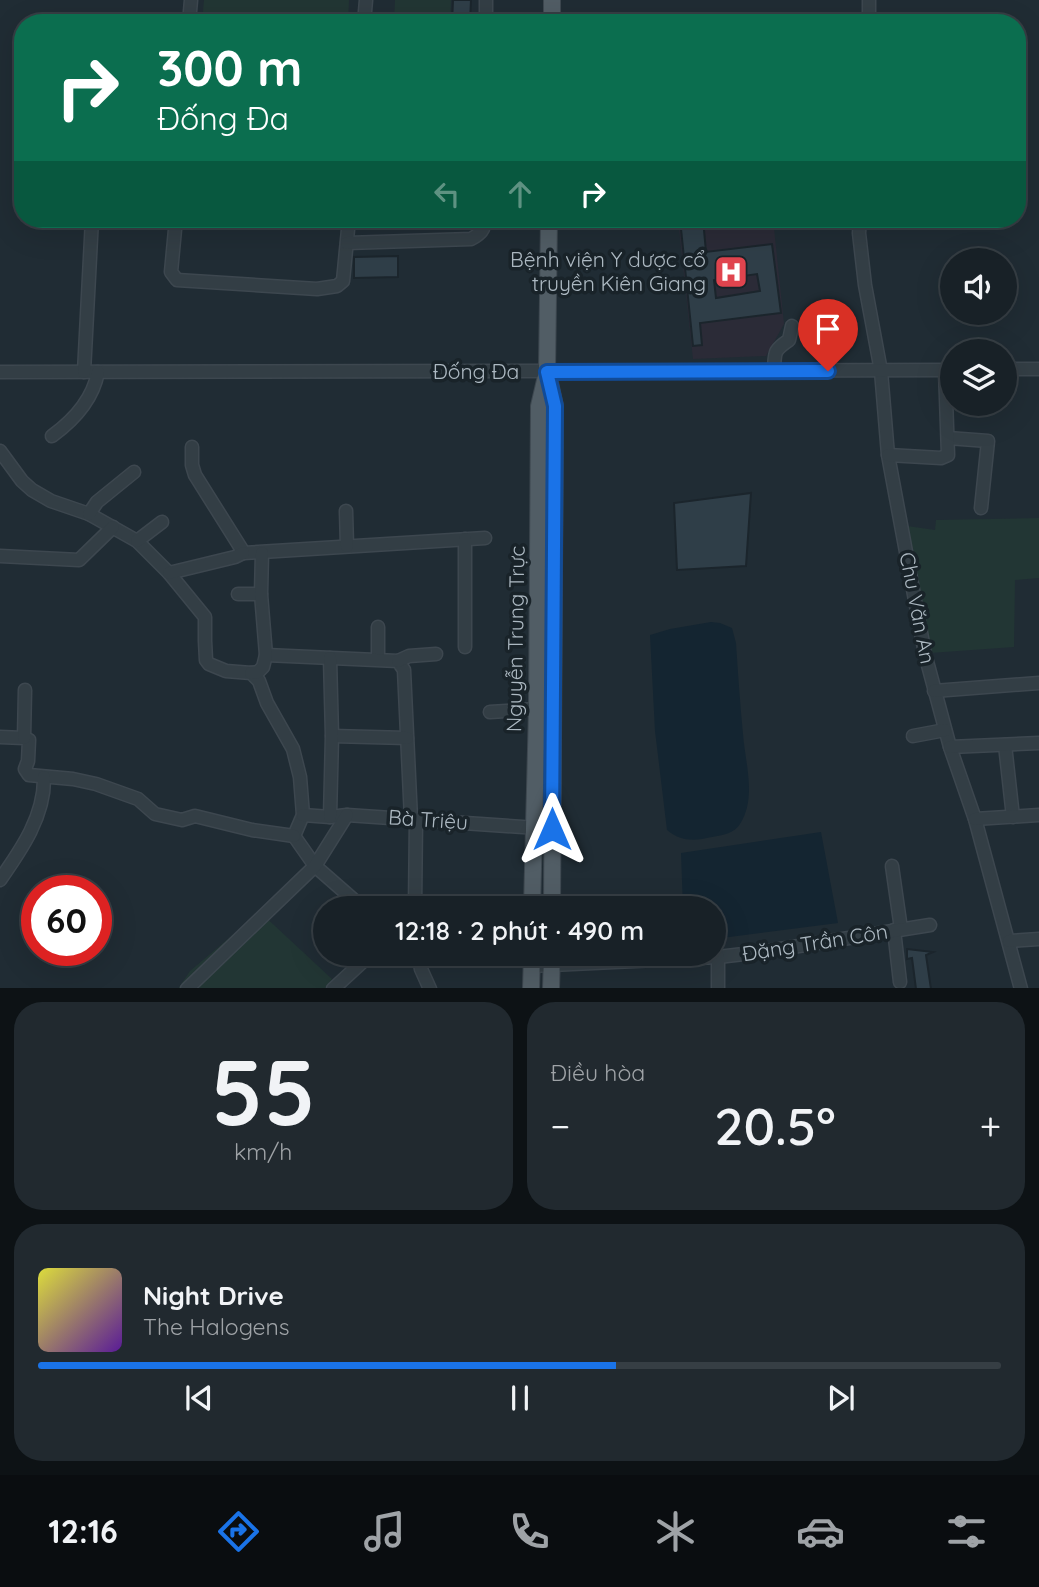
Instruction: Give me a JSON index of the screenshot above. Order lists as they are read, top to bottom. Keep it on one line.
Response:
{"streets":{"main road":["Nguyễn Trung Trực"],"street":["Đống Đa","Chu Văn An","Bà Triệu","Đặng Trần Côn"]},"crossings":[["Đống Đa","Chu Văn An"],["Đống Đa","Nguyễn Trung Trực"],["Nguyễn Trung Trực","Bà Triệu"]],"places":{"hospital":["Bệnh viện Y dược cổ truyền Kiên Giang"]},"page":{"turn":["300 m","Đống Đa"],"limit":"60","trip":"12:18 · 2 phút · 490 m","tile":[["55","km/h"],"Điều hòa"],"heat":["−","20.5°","+"],"song":["Night Drive","The Halogens"],"tabs":"12:16"}}
